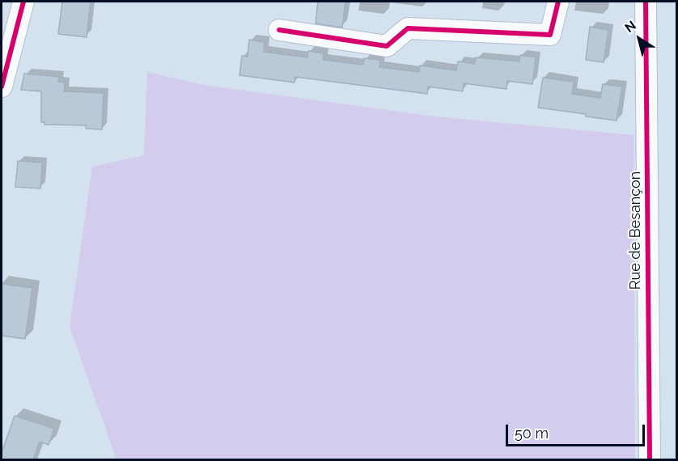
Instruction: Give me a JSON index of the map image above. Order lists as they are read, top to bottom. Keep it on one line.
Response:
{"streets":{"street":["Rue de Besançon"]},"scale_bar":"50 m","north":"top left"}
